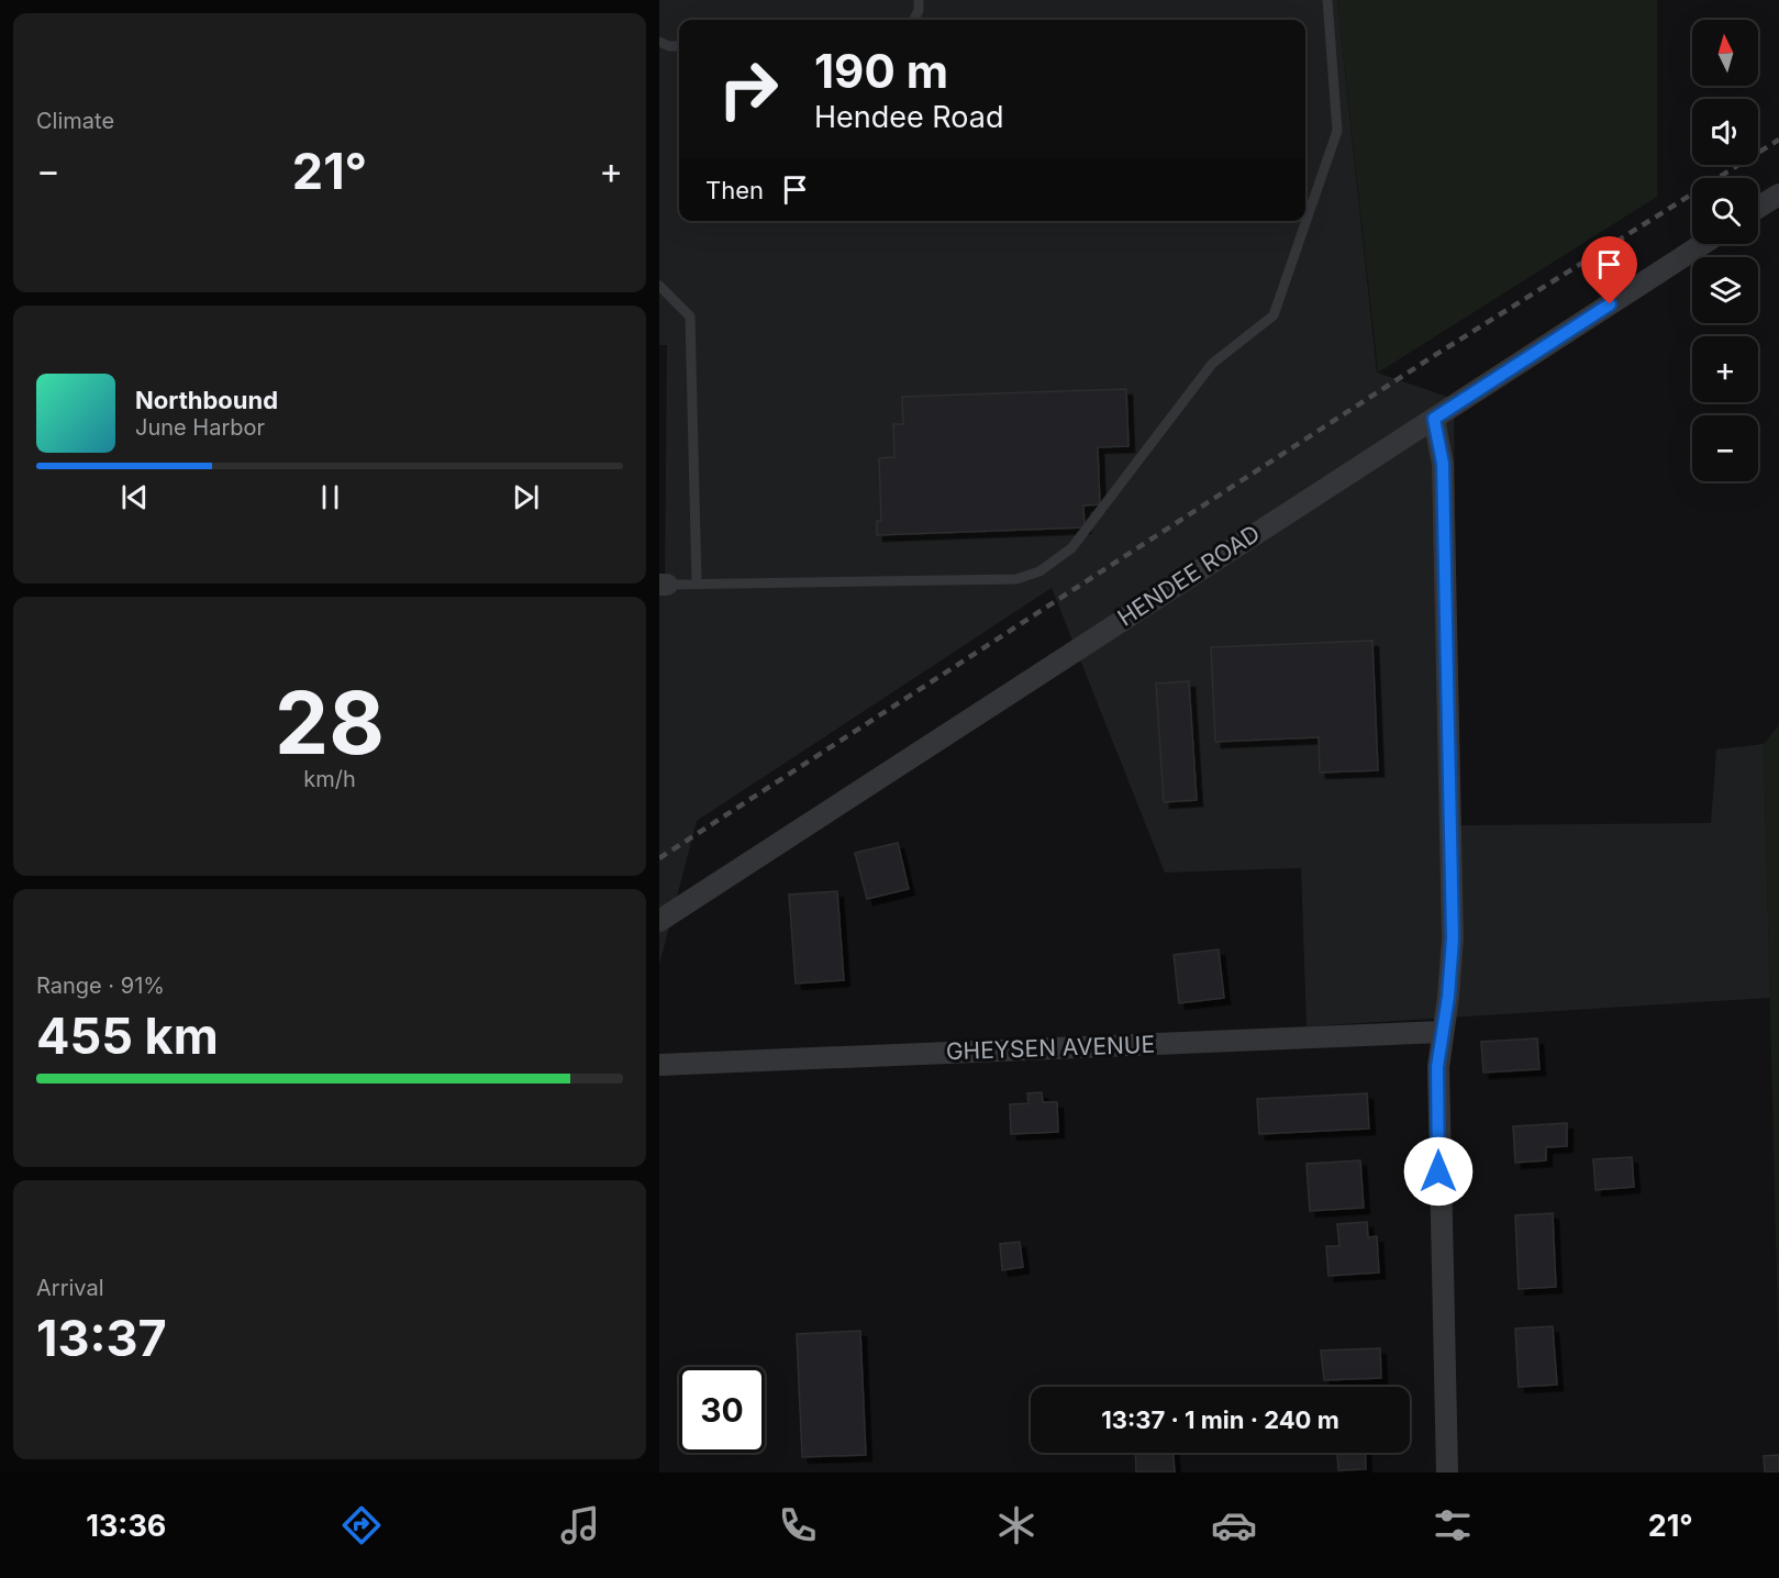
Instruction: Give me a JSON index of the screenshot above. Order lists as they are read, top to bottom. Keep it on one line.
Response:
{"streets":{"street":["HENDEE ROAD","GHEYSEN AVENUE"]},"north":"top","page":{"tile":["Climate",["28","km/h"],["Range · 91%","455 km"],["Arrival","13:37"]],"map_buttons":["+","−"],"turn":["190 m","Hendee Road"],"heat":["−","21°","+"],"then":"Then","song":["Northbound","June Harbor"],"limit":"30","trip":"13:37 · 1 min · 240 m","tabs":["13:36","21°"]}}
